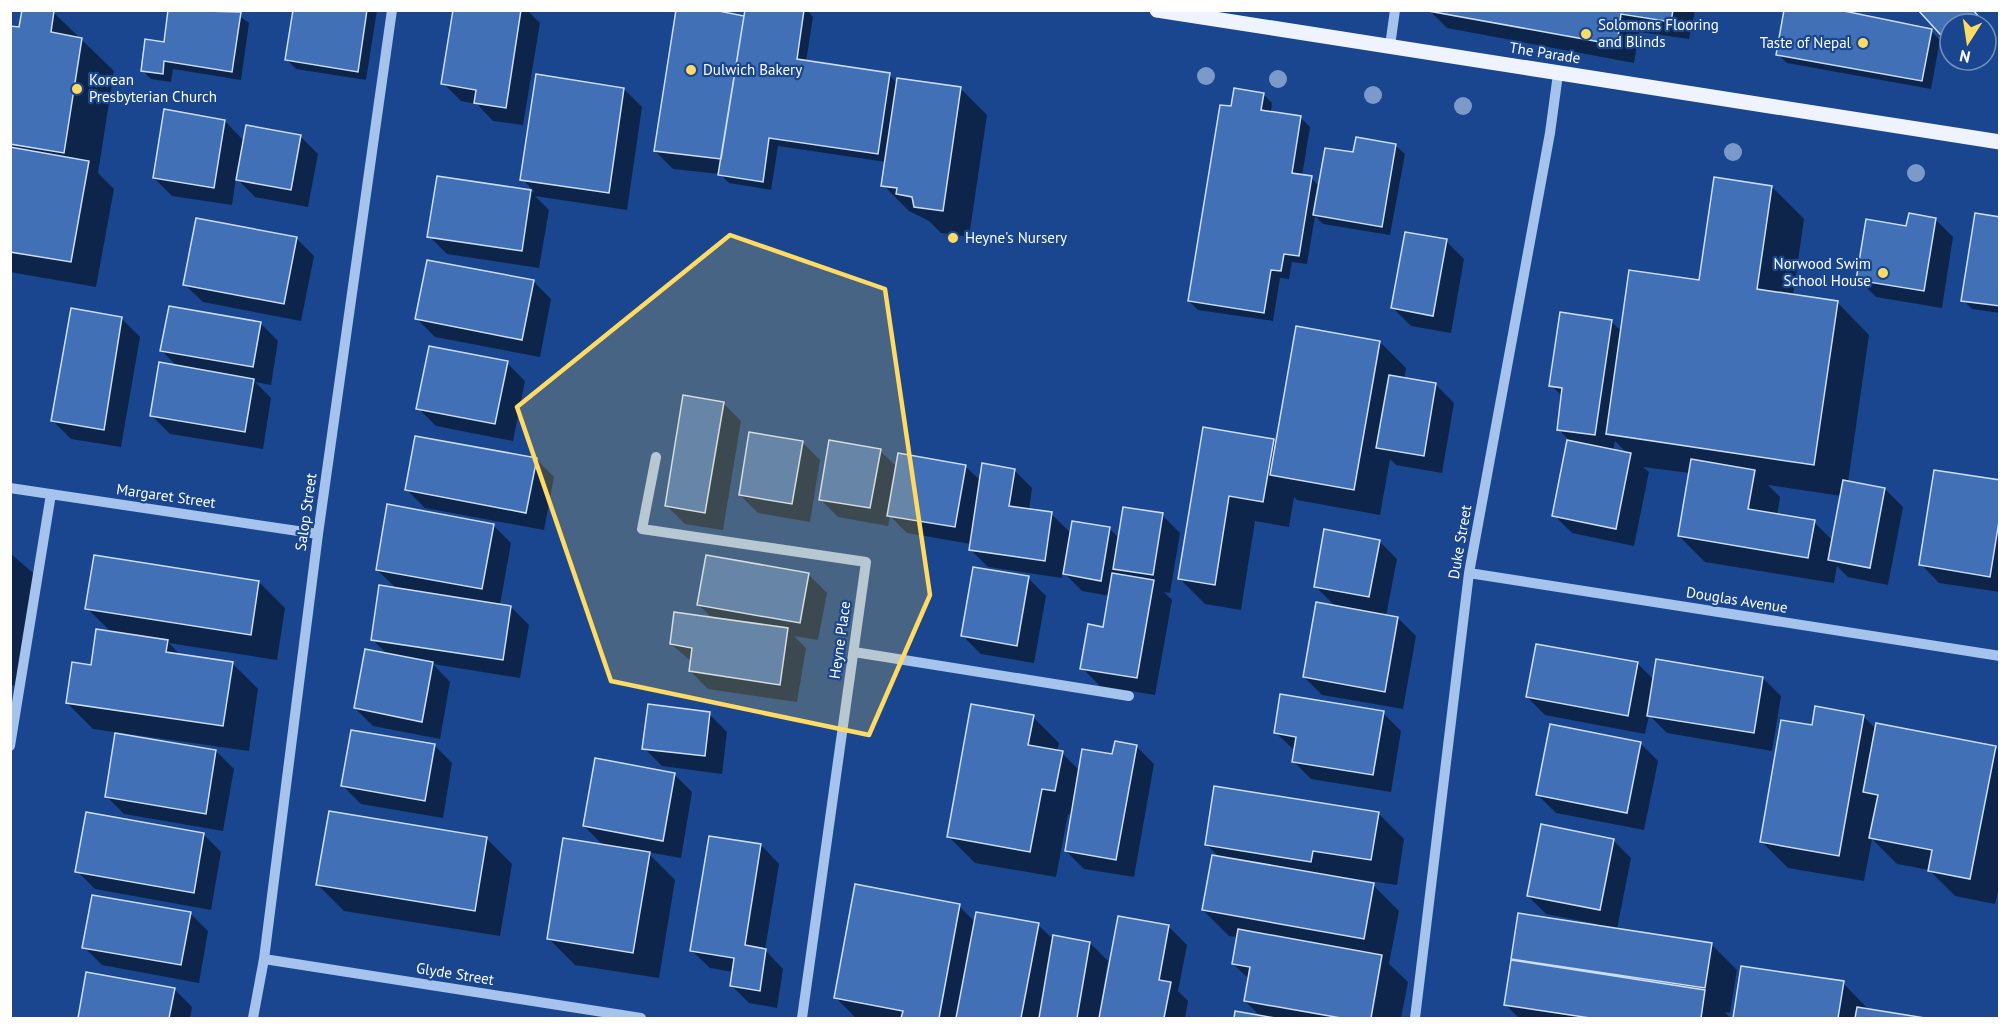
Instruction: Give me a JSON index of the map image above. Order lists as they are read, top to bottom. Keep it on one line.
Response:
{"streets":{"main road":["The Parade"],"street":["Margaret Street","Salop Street","Duke Street","Douglas Avenue","Heyne Place","Glyde Street"]},"crossings":[["The Parade","Duke Street"],["Margaret Street","Salop Street"],["Salop Street","Glyde Street"],["Duke Street","Douglas Avenue"]],"places":["Solomons Flooring and Blinds","Taste of Nepal","Dulwich Bakery","Korean Presbyterian Church","Heyne's Nursery","Norwood Swim School House"],"north":"bottom"}
